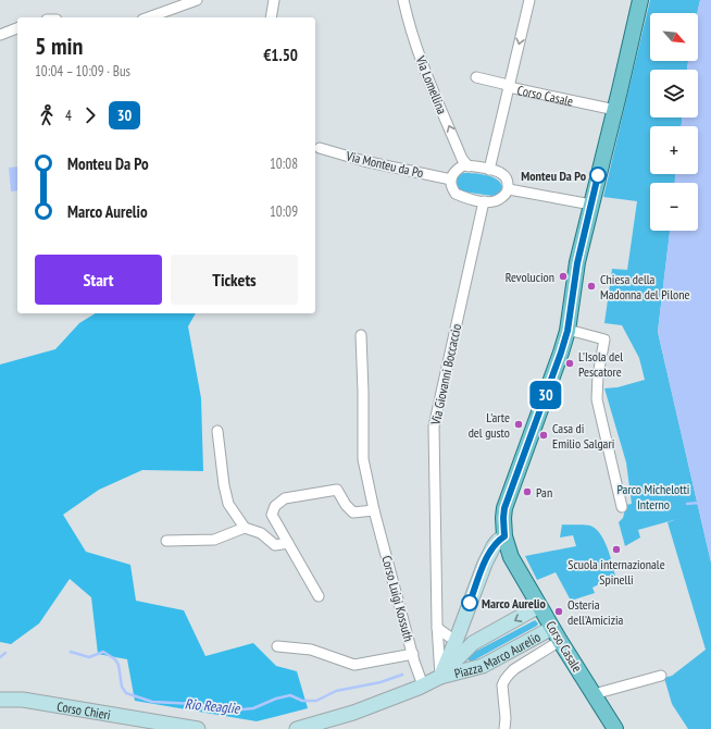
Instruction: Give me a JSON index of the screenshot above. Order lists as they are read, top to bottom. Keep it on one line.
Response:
{"streets":{"main road":["Corso Casale","Piazza Marco Aurelio","Corso Chieri"],"street":["Via Lomellina","Via Monteu da Po","Via Giovanni Boccaccio","Corso Luigi Kossuth"]},"crossings":[["Corso Casale","Piazza Marco Aurelio"],["Via Giovanni Boccaccio","Piazza Marco Aurelio"]],"one_way":["Via Lomellina"],"water":["Rio Reaglie"],"parks":["Parco Michelotti Interno"],"places":["Monteu Da Po","Revolucion","Chiesa della Madonna del Pilone","L'Isola del Pescatore","L'arte del gusto","Casa di Emilio Salgari","Pan","Scuola internazionale Spinelli","Marco Aurelio","Osteria dell'Amicizia"],"lines":["bus line 30"],"north":"bottom right","page":{"on_map":"30","map_buttons":["+","−"],"heading":["5 min","10:04 – 10:09 · Bus","€1.50"],"legs":["4","30"],"list":[{"name":"Monteu Da Po","value":"10:08"},{"name":"Marco Aurelio","value":"10:09"}],"buttons":["Start","Tickets"]}}
